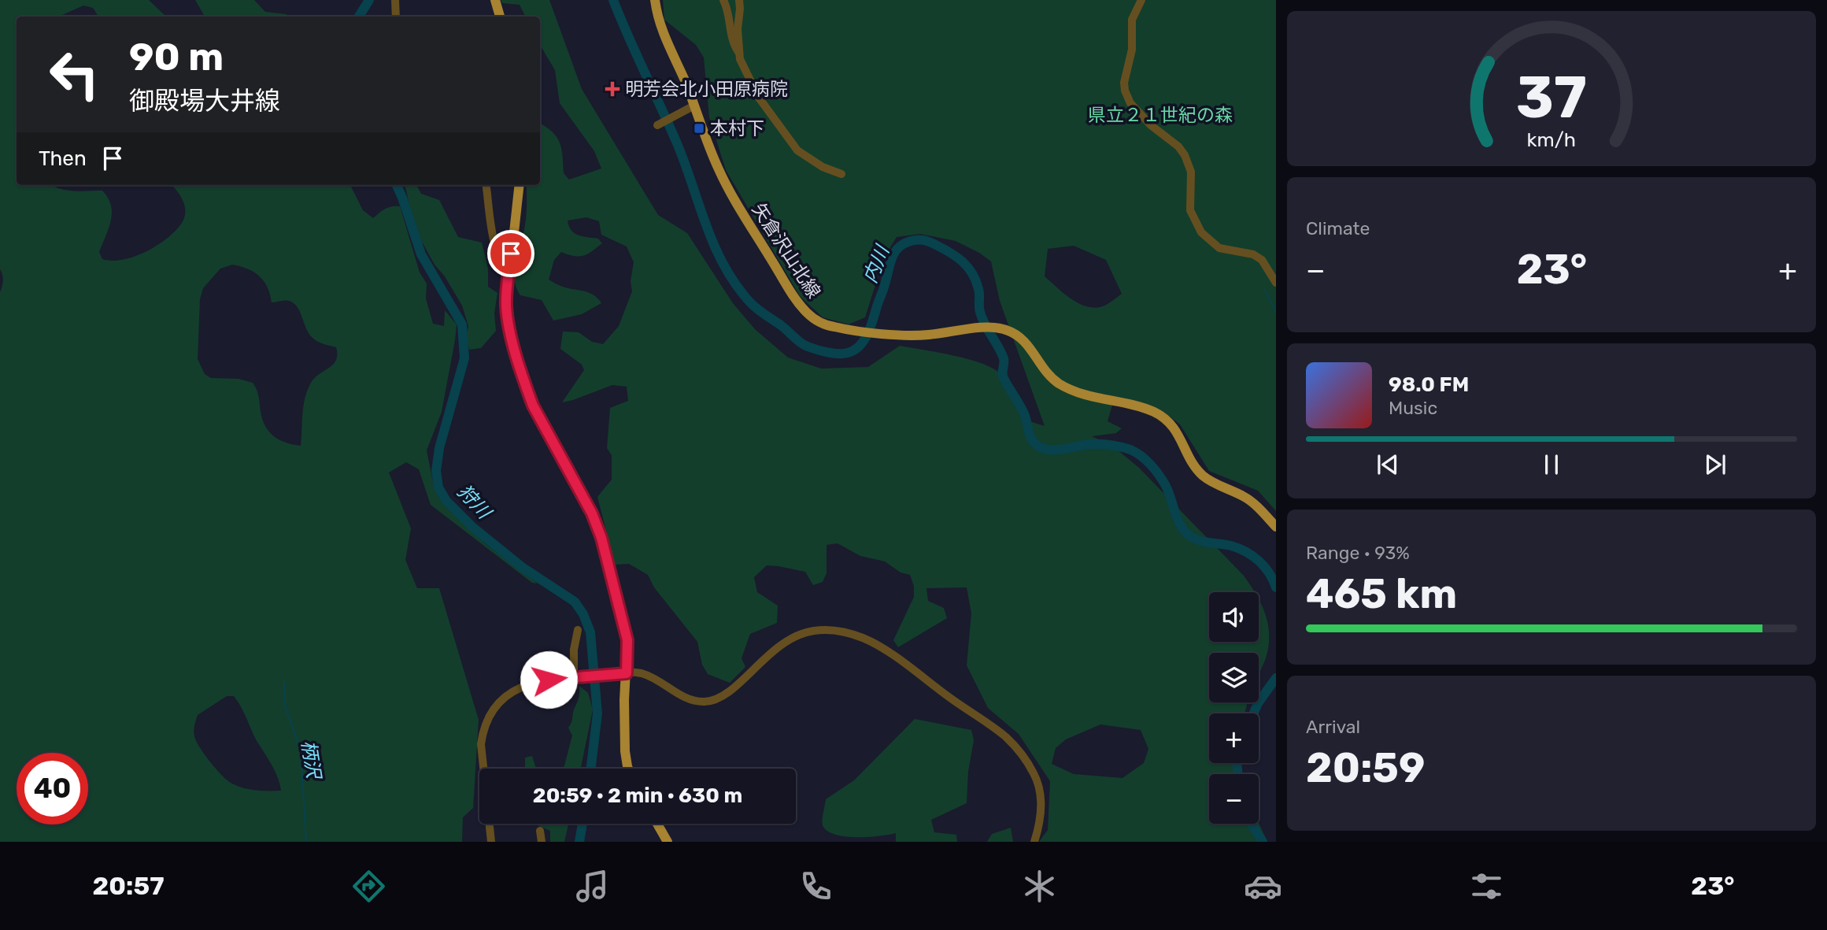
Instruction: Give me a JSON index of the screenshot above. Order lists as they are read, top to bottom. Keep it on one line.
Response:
{"streets":{"main road":["矢倉沢山北線"]},"water":["内川","狩川","柄沢"],"parks":["県立２１世紀の森"],"places":{"health":["明芳会北小田原病院"],"transit":["本村下"]},"page":{"turn":["90 m","御殿場大井線"],"then":"Then","tile":["Climate",["Range · 93%","465 km"],["Arrival","20:59"]],"heat":["−","23°","+"],"song":["98.0 FM","Music"],"map_buttons":["+","−"],"limit":"40","trip":"20:59 · 2 min · 630 m","tabs":["20:57","23°"],"gauge":["37","km/h"]}}
